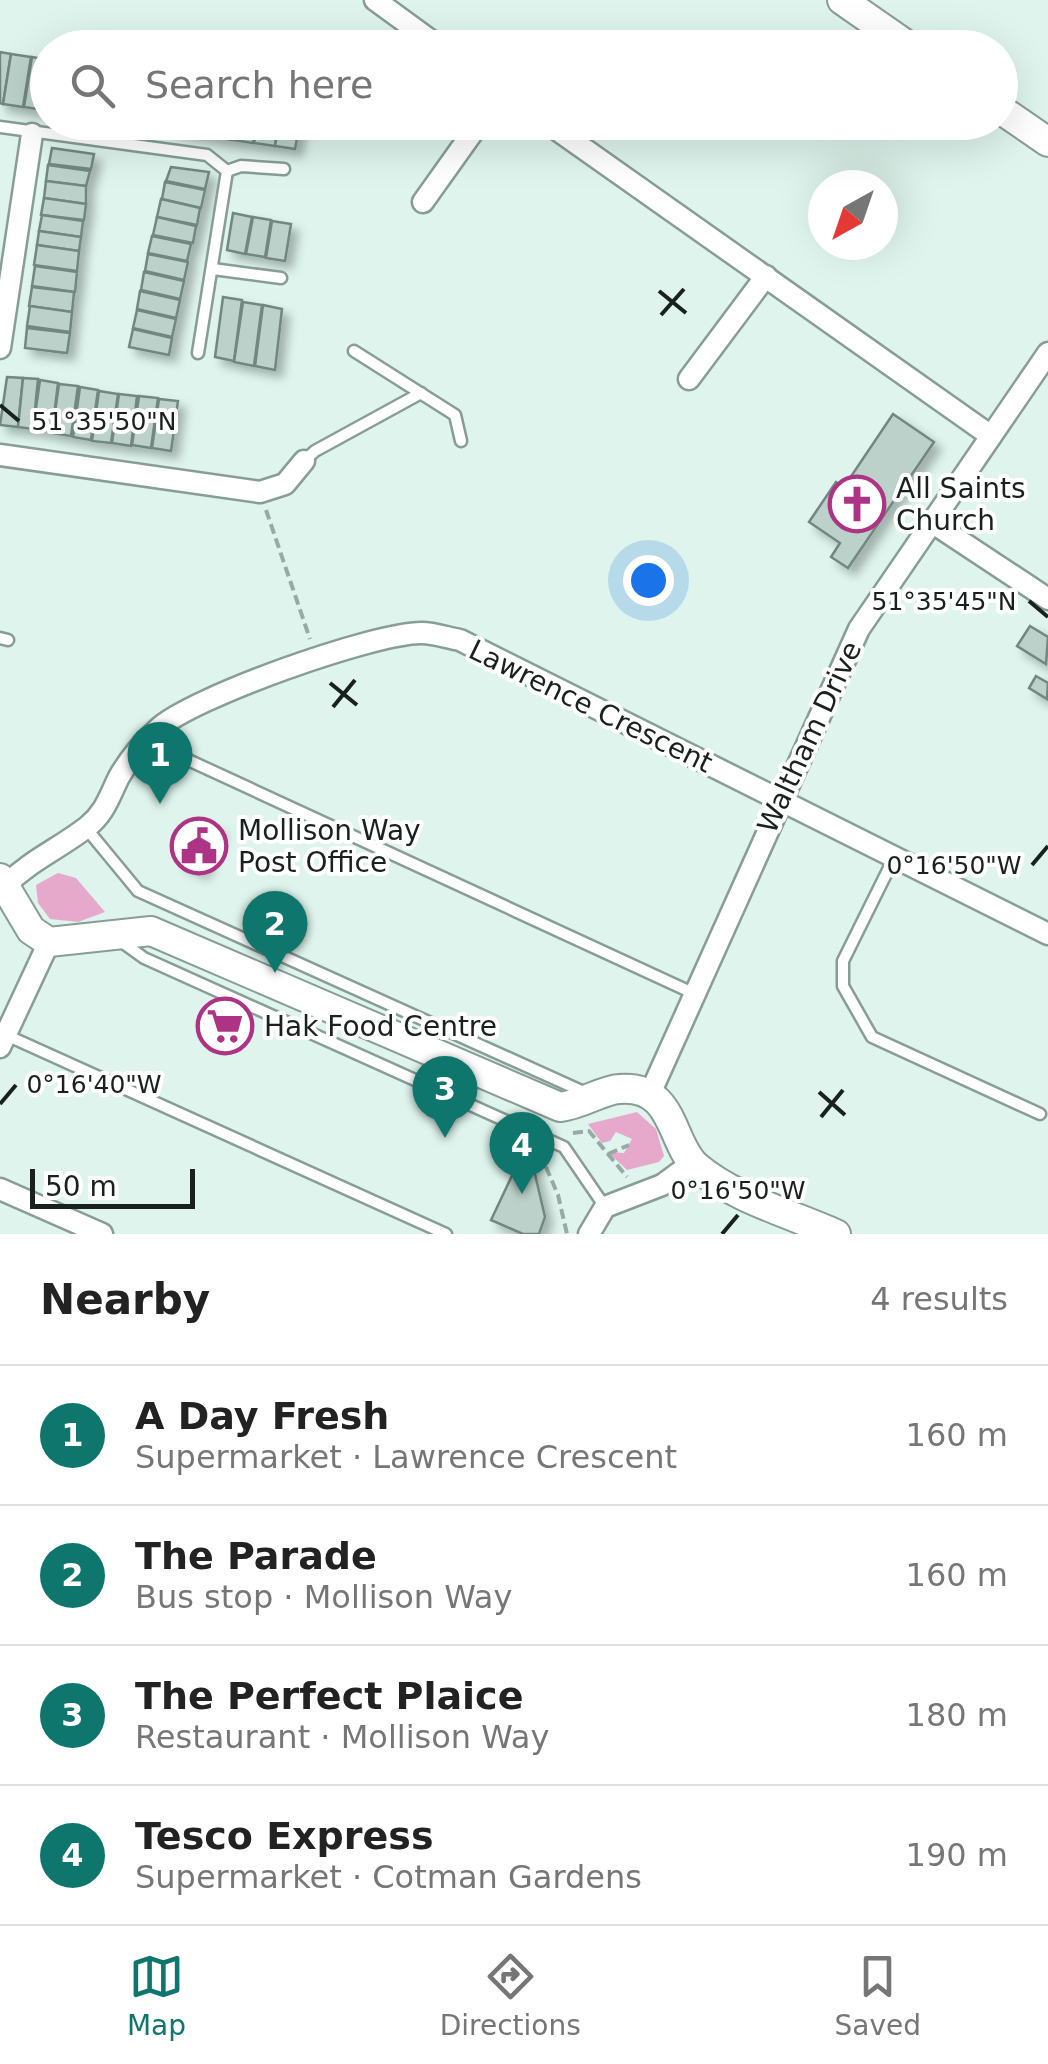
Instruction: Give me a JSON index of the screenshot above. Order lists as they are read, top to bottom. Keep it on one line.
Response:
{"streets":{"street":["Lawrence Crescent","Waltham Drive"]},"crossings":[["Lawrence Crescent","Waltham Drive"]],"places":{"church":["All Saints Church"],"public building":["Mollison Way Post Office"],"supermarket":["Hak Food Centre"]},"scale_bar":"50 m","north":"bottom left","page":{"search":"Search here","pins":["1","2","3","4"],"scale":"50 m","heading":["Nearby","4 results"],"list":[{"mark":"1","name":"A Day Fresh","note":"Supermarket · Lawrence Crescent","value":"160 m"},{"mark":"2","name":"The Parade","note":"Bus stop · Mollison Way","value":"160 m"},{"mark":"3","name":"The Perfect Plaice","note":"Restaurant · Mollison Way","value":"180 m"},{"mark":"4","name":"Tesco Express","note":"Supermarket · Cotman Gardens","value":"190 m"}],"nav":["Map","Directions","Saved"]},"coordinates":["51°35'50\"N","51°35'45\"N","0°16'50\"W","0°16'40\"W"]}
